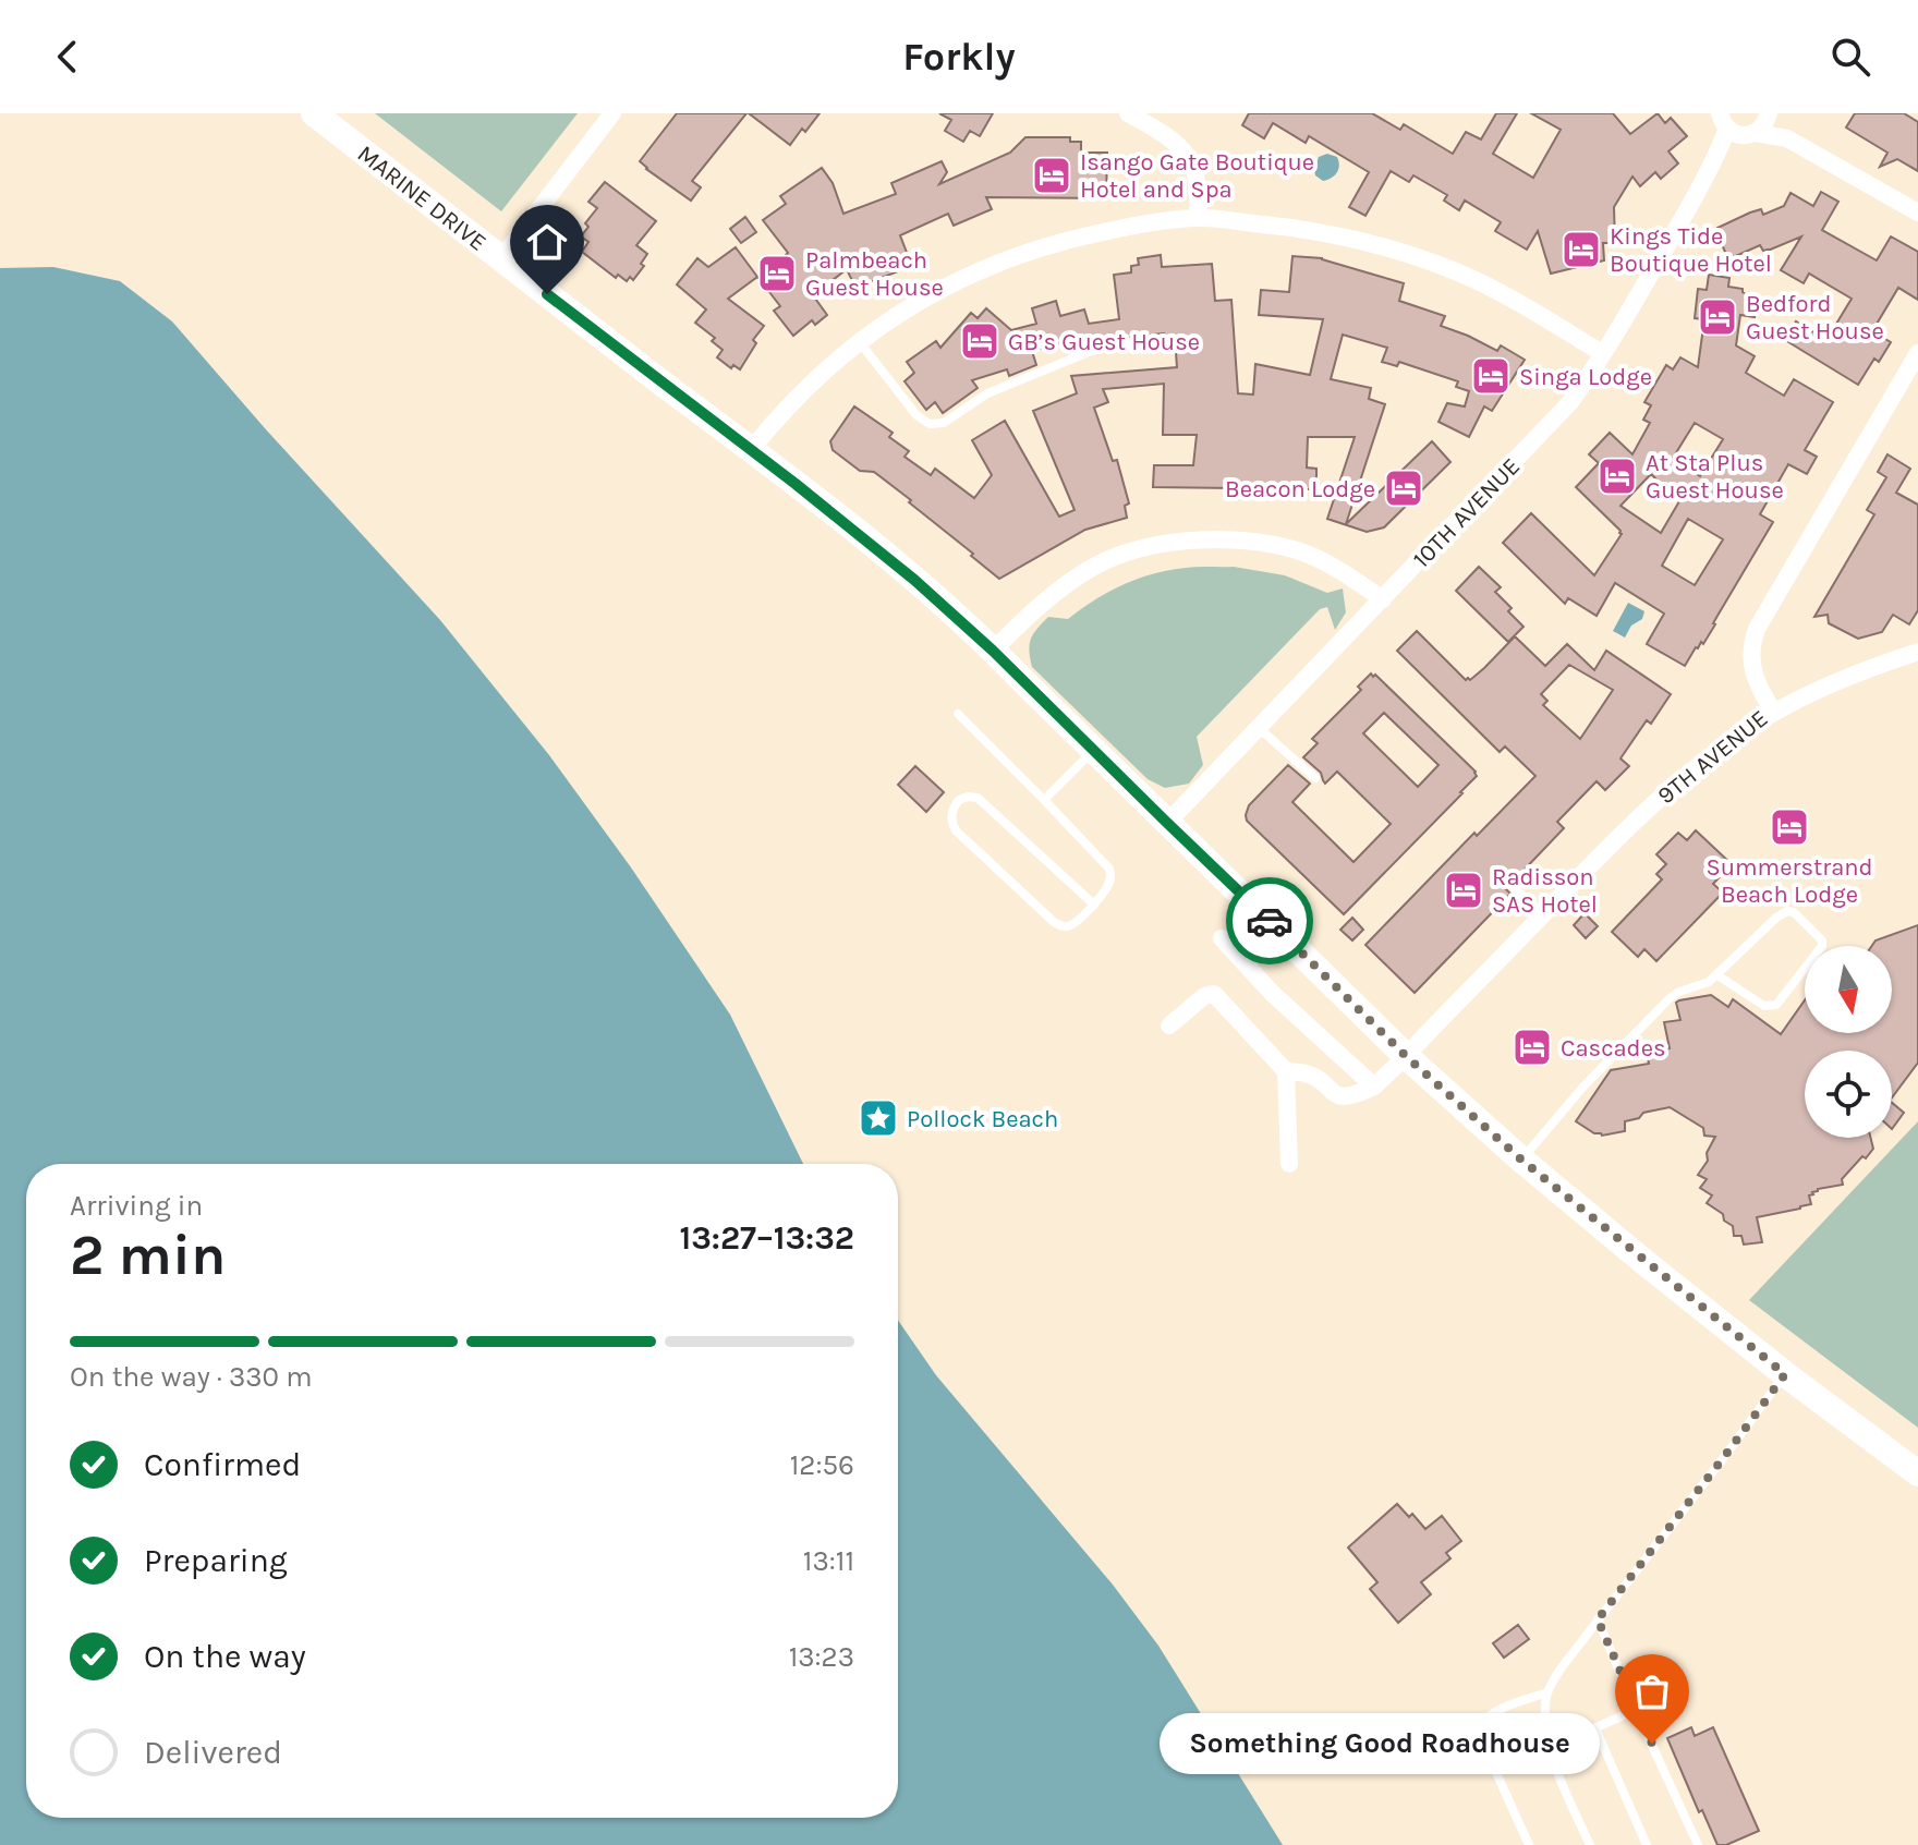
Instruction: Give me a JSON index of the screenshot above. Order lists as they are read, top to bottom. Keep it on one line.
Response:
{"streets":{"main road":["MARINE DRIVE"],"street":["10TH AVENUE","9TH AVENUE"]},"crossings":[["MARINE DRIVE","10TH AVENUE"],["MARINE DRIVE","9TH AVENUE"]],"places":{"hotel":["Isango Gate Boutique Hotel and Spa","Kings Tide Boutique Hotel","Palmbeach Guest House","Bedford Guest House","GB’s Guest House","Singa Lodge","At Sta Plus Guest House","Beacon Lodge","Summerstrand Beach Lodge","Radisson SAS Hotel","Cascades"],"place":["Pollock Beach"],"other":["Something Good Roadhouse"]},"north":"bottom","page":{"header":"Forkly","heading":["2 min","Arriving in","13:27–13:32"],"bar":"On the way · 330 m","list":[["Confirmed","12:56"],["Preparing","13:11"],["On the way","13:23"],"Delivered"],"bubble":"Something Good Roadhouse"}}
